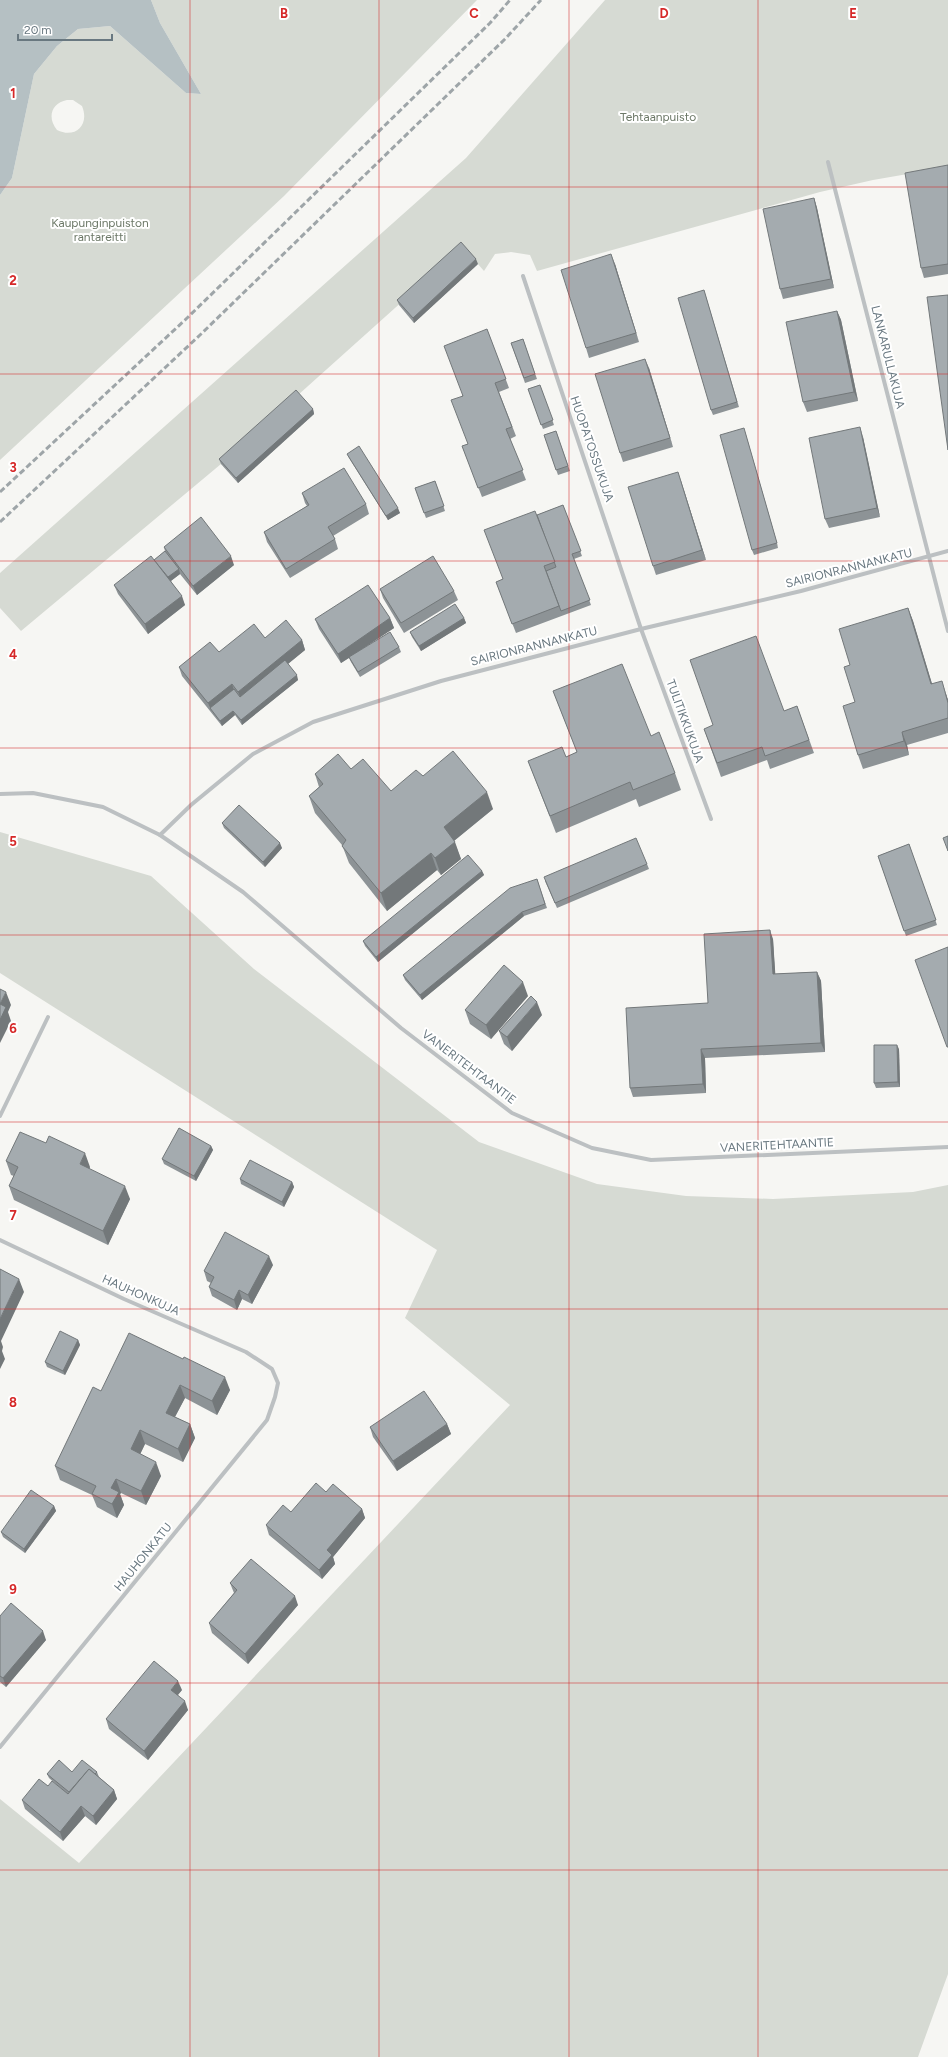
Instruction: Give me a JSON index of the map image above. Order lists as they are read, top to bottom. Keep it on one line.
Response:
{"streets":{"street":["LANKARULLAKUJA","HUOPATOSSUKUJA","SAIRIONRANNANKATU","TULITIKKUKUJA","VANERITEHTAANTIE","HAUHONKUJA","HAUHONKATU"]},"crossings":[["LANKARULLAKUJA","SAIRIONRANNANKATU"],["HUOPATOSSUKUJA","SAIRIONRANNANKATU"],["HUOPATOSSUKUJA","TULITIKKUKUJA"],["SAIRIONRANNANKATU","TULITIKKUKUJA"],["SAIRIONRANNANKATU","VANERITEHTAANTIE"],["HAUHONKUJA","HAUHONKATU"]],"parks":["Tehtaanpuisto","Kaupunginpuiston rantareitti"],"scale_bar":"20 m","grid":{"columns":["B","C","D","E"],"rows":["1","2","3","4","5","6","7","8","9"]}}
